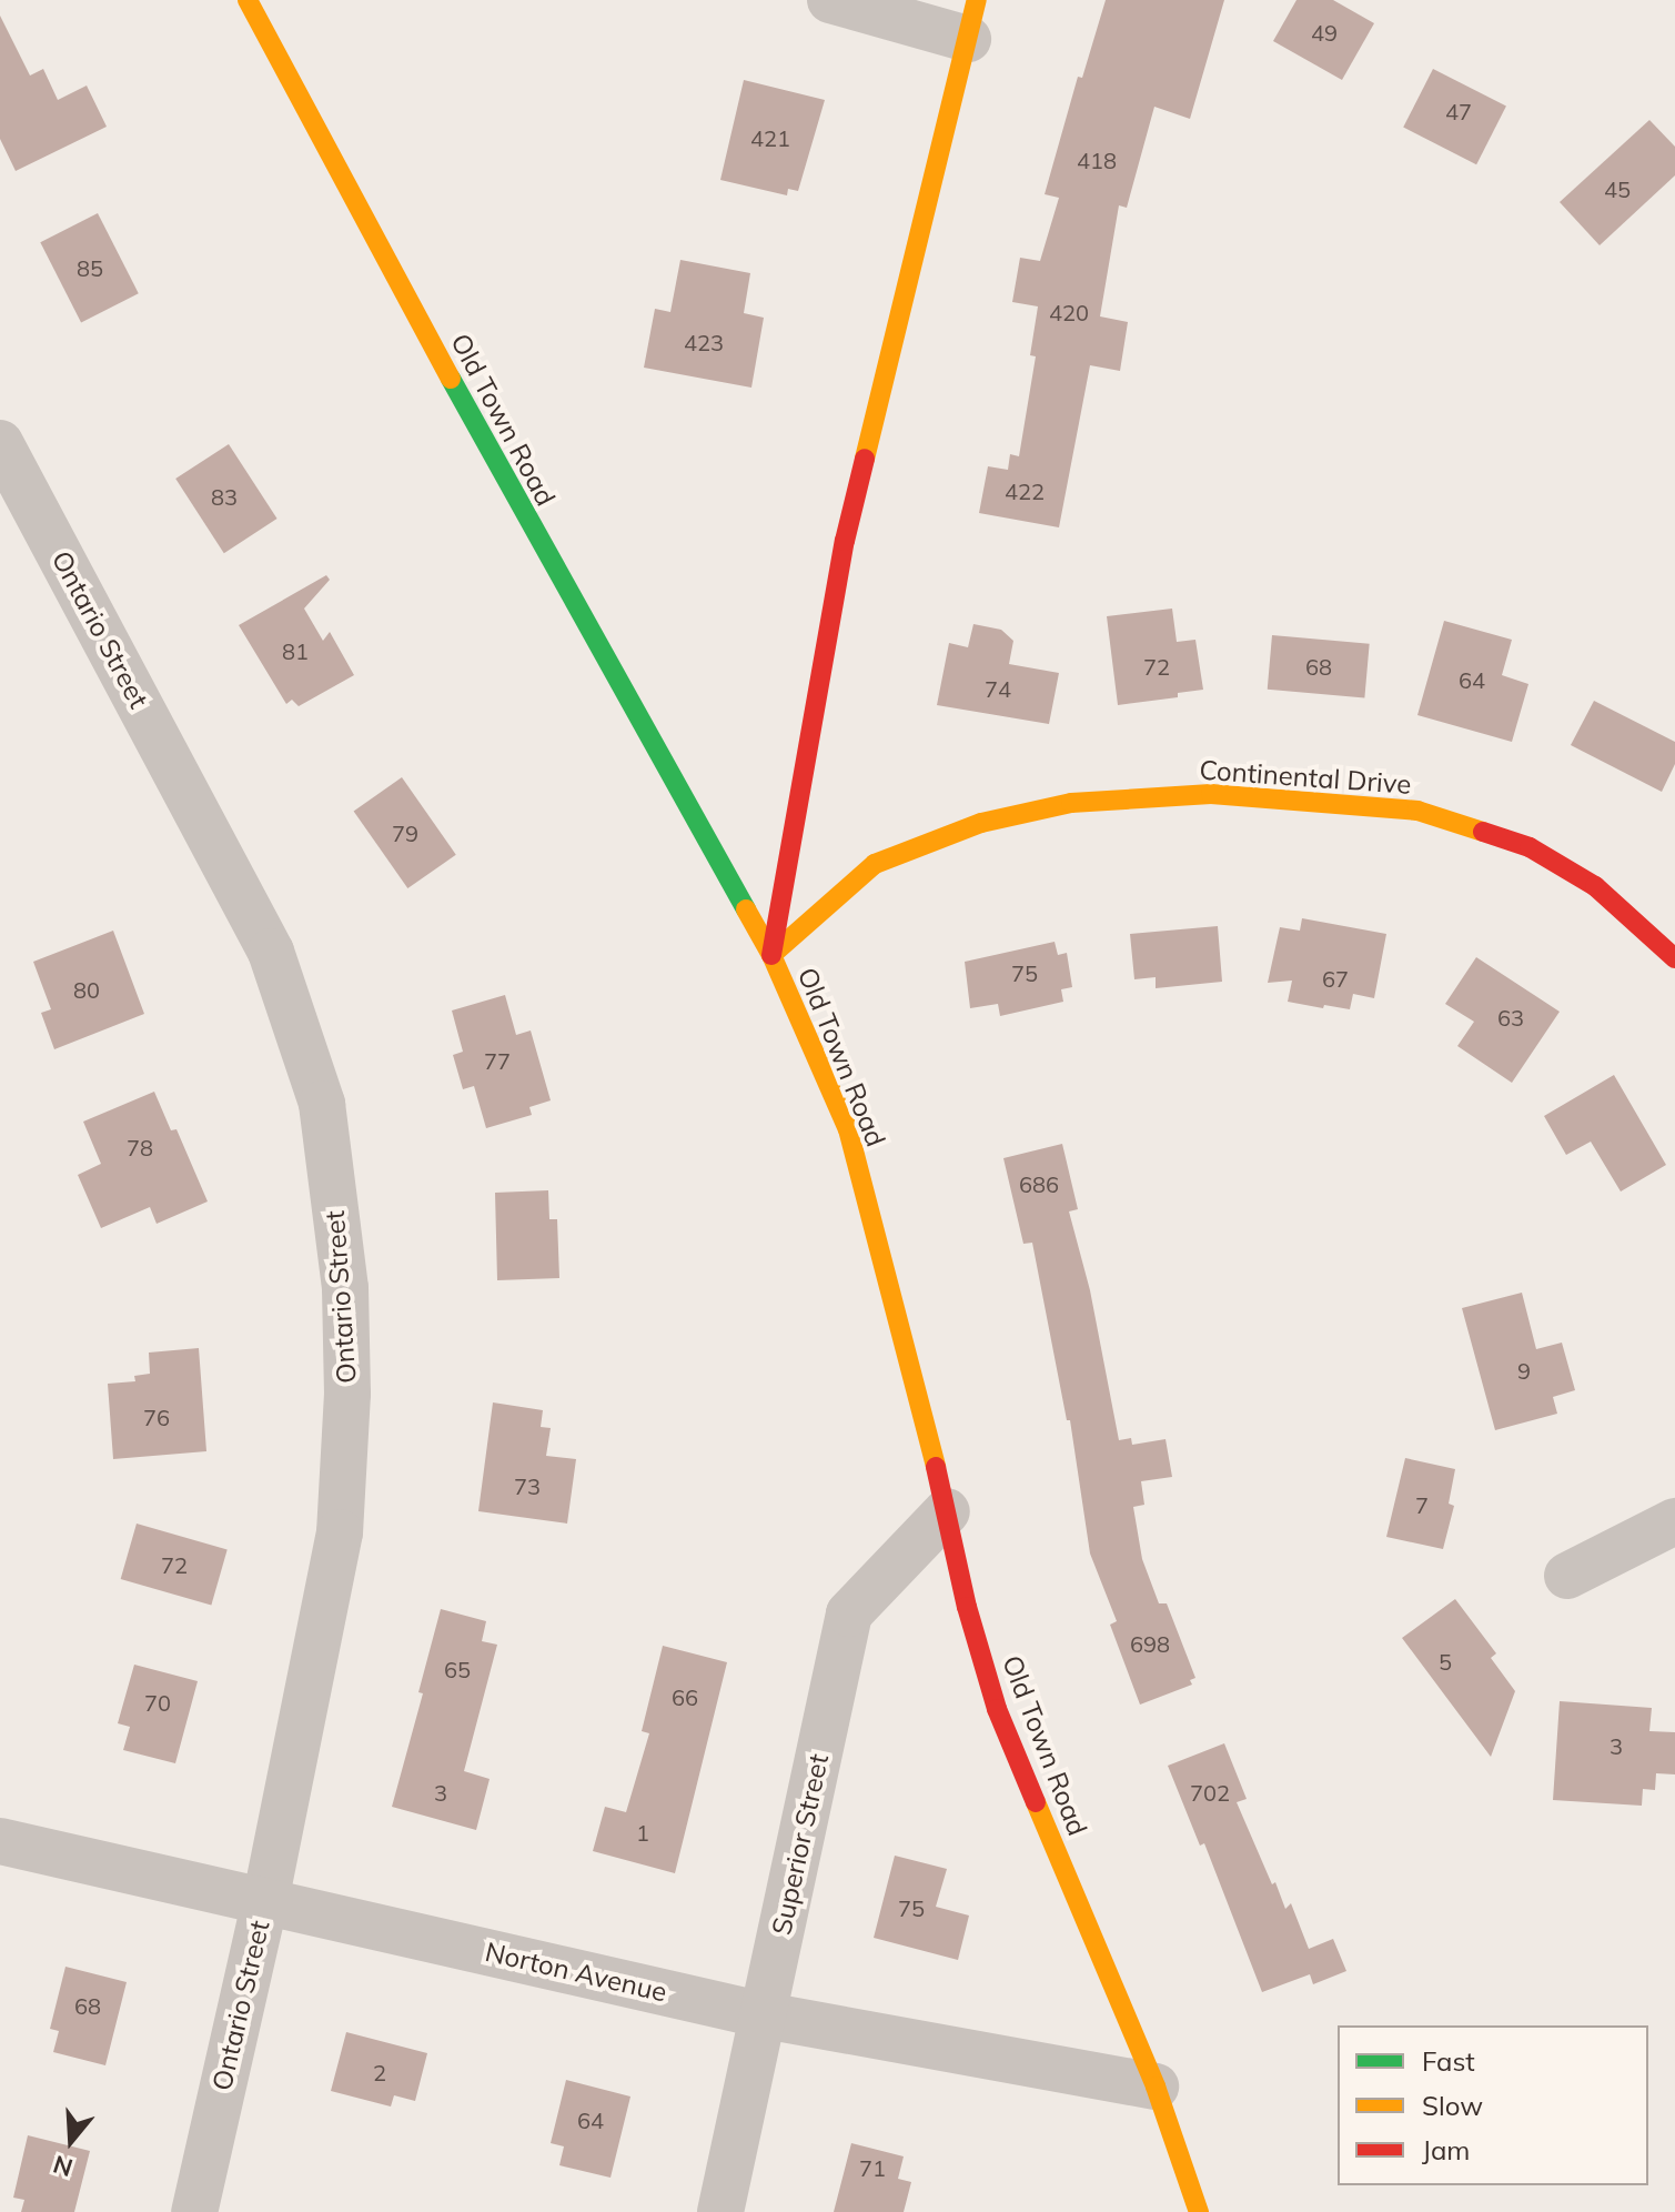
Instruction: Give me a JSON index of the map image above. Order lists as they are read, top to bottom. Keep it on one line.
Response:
{"streets":{"main road":["Old Town Road","Continental Drive"],"street":["Ontario Street","Superior Street","Norton Avenue"]},"crossings":[["Old Town Road","Continental Drive"],["Old Town Road","Superior Street"],["Old Town Road","Norton Avenue"],["Ontario Street","Norton Avenue"],["Superior Street","Norton Avenue"]],"house_numbers":["49","47","421","418","45","85","420","423","422","83","81","72","68","64","74","79","75","67","80","63","77","78","686","9","76","73","7","72","698","5","65","66","70","3","3","702","1","75","68","2","64","71"],"legend":["Fast","Slow","Jam"],"north":"bottom"}
